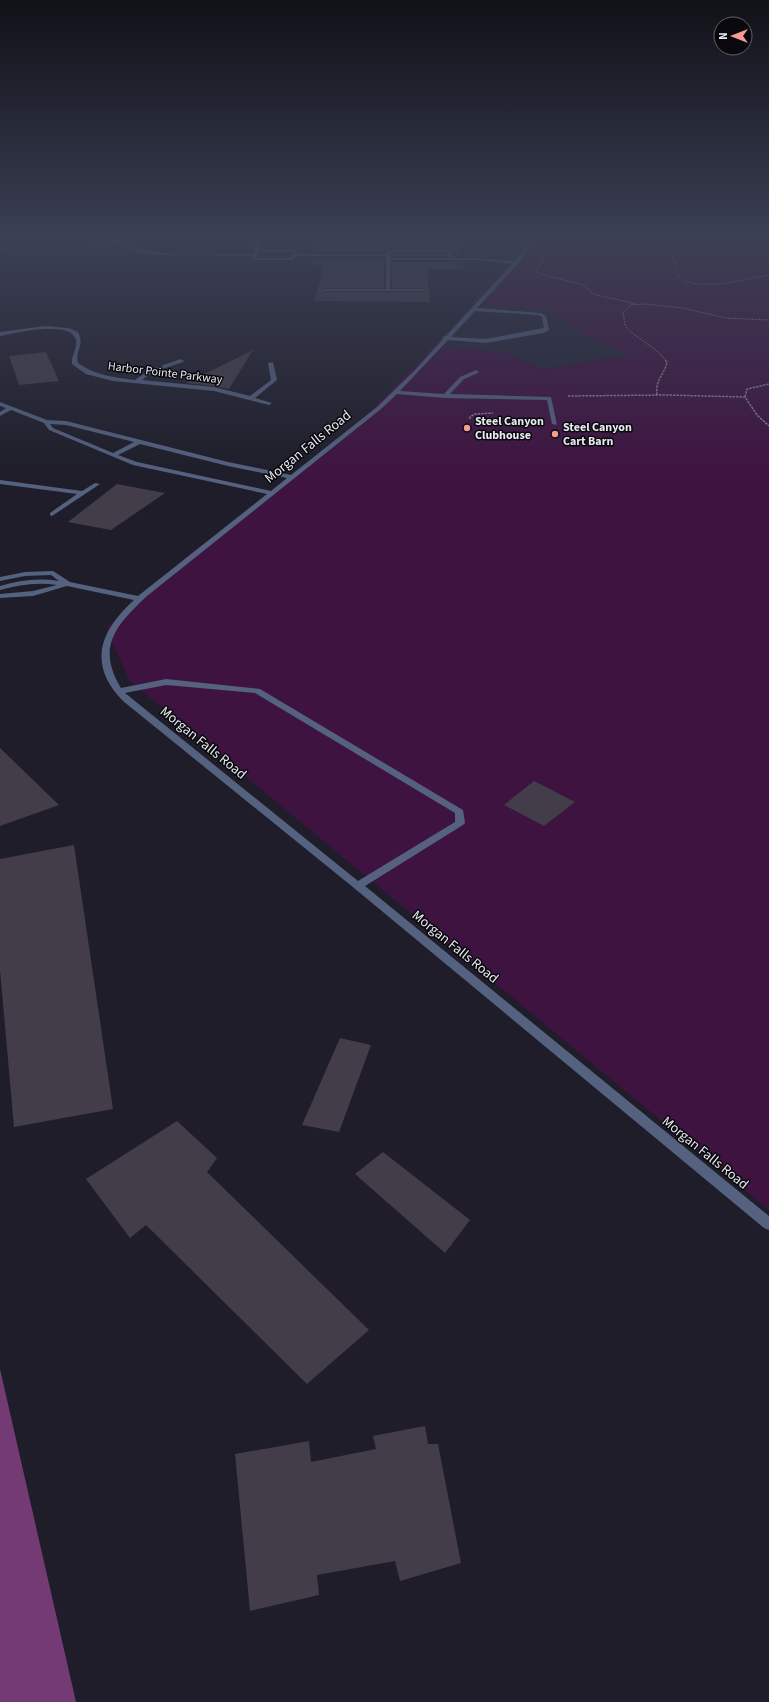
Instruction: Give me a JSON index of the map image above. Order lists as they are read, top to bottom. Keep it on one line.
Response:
{"streets":{"street":["Harbor Pointe Parkway","Morgan Falls Road"]},"places":["Steel Canyon Clubhouse","Steel Canyon Cart Barn"],"north":"left"}
